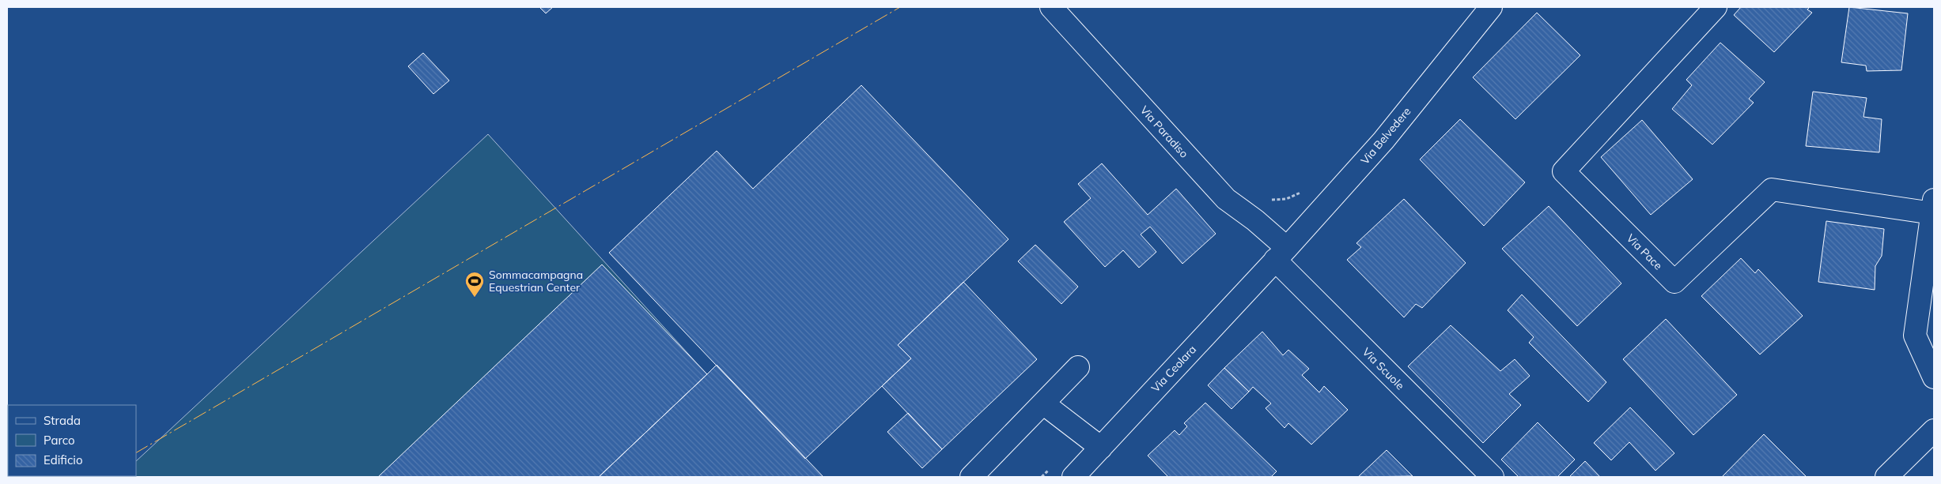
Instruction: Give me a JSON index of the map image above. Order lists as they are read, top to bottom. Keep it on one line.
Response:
{"streets":{"street":["Via Paradiso","Via Belvedere","Via Pace","Via Ceolara","Via Scuole"]},"crossings":[["Via Paradiso","Via Belvedere"],["Via Paradiso","Via Ceolara"],["Via Paradiso","Via Scuole"],["Via Belvedere","Via Ceolara"],["Via Belvedere","Via Scuole"],["Via Ceolara","Via Scuole"]],"places":{"sports":["Sommacampagna Equestrian Center"]},"legend":["Strada","Parco","Edificio"]}
